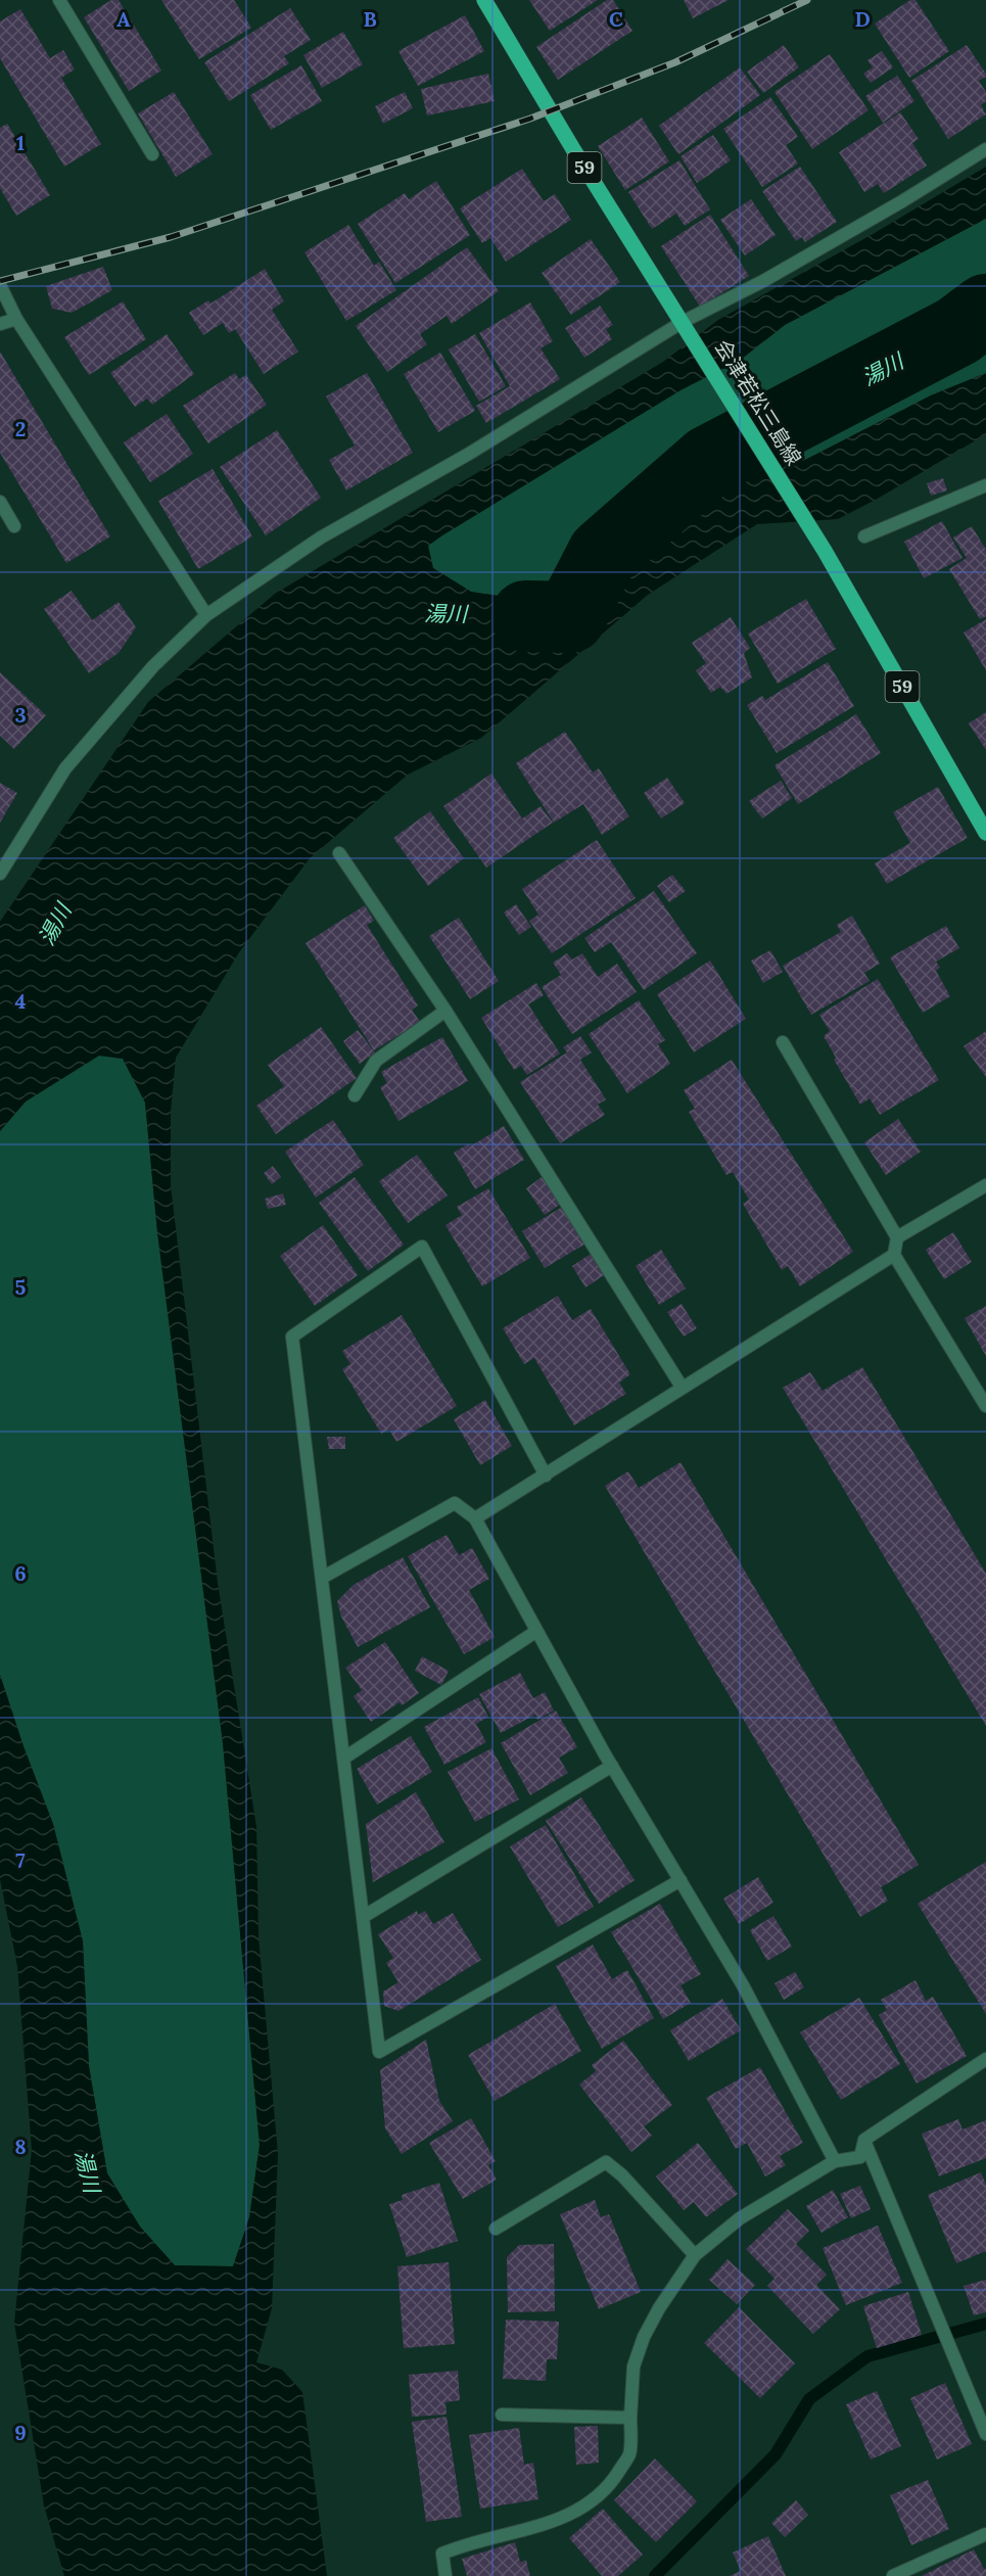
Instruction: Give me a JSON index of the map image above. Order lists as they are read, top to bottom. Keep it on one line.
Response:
{"streets":{"main road":["59","会津若松三島線"]},"water":["湯川"],"grid":{"columns":["A","B","C","D"],"rows":["1","2","3","4","5","6","7","8","9"]}}
